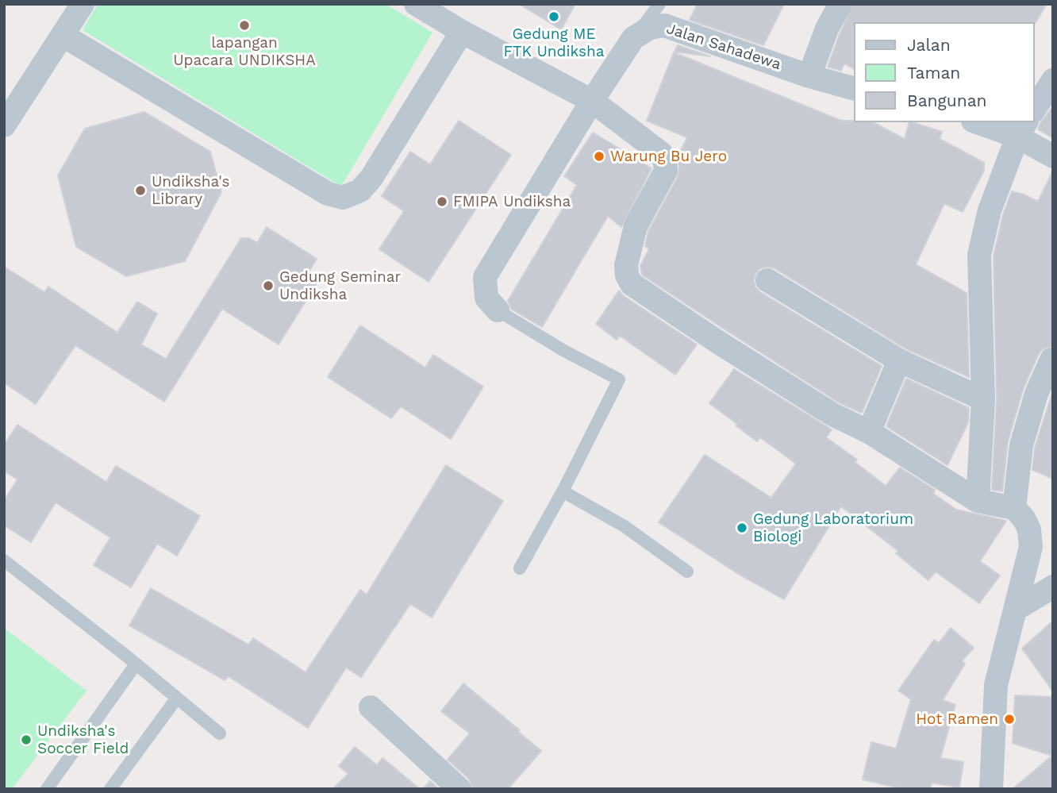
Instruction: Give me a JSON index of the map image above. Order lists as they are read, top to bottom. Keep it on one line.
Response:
{"streets":{"street":["Jalan Sahadewa"]},"places":["Gedung ME FTK Undiksha","lapangan Upacara UNDIKSHA","Warung Bu Jero","Undiksha's Library","FMIPA Undiksha","Gedung Seminar Undiksha","Gedung Laboratorium Biologi","Hot Ramen","Undiksha's Soccer Field"],"legend":["Jalan","Taman","Bangunan"]}
